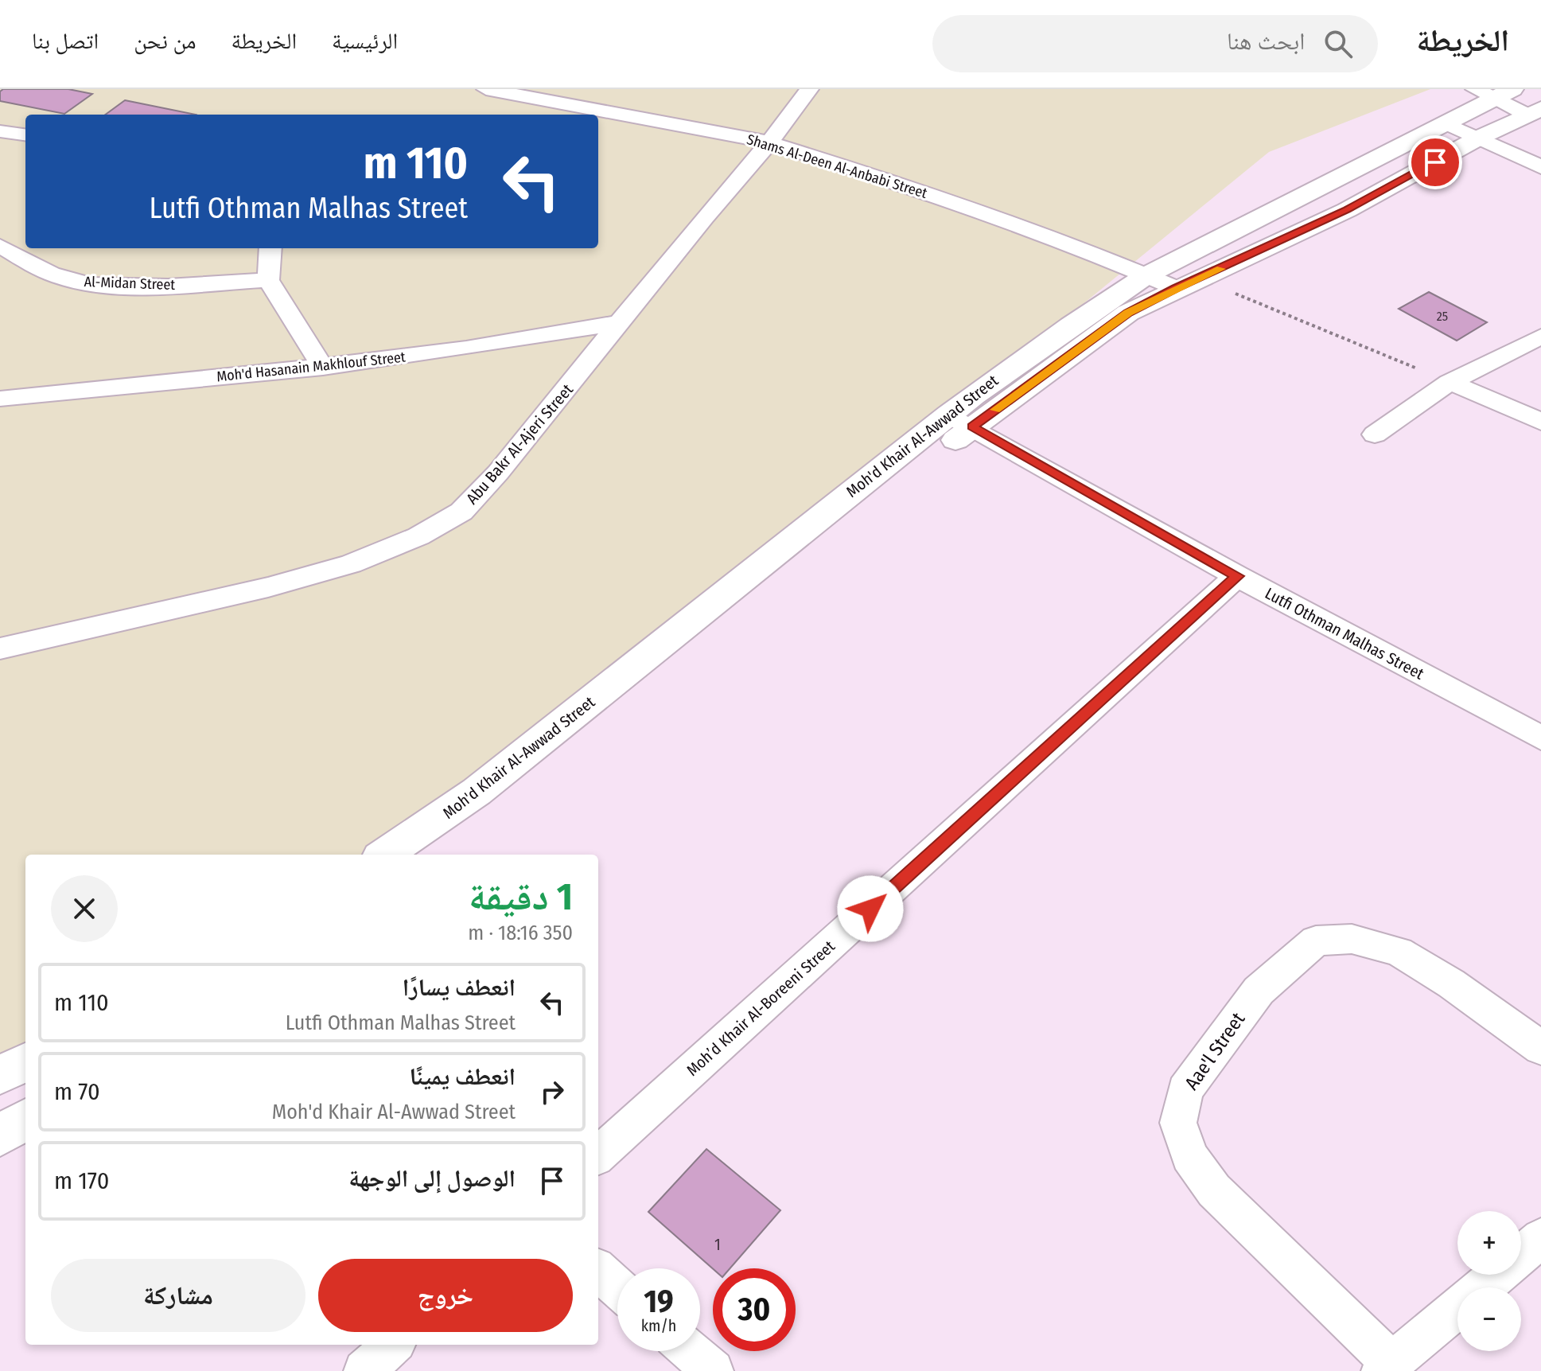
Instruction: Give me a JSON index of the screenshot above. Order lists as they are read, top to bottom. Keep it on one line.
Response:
{"streets":{"street":["Shams Al-Deen Al-Anbabi Street","Al-Midan Street","Moh'd Hasanain Makhlouf Street","Moh'd Khair Al-Awwad Street","Abu Bakr Al-Ajeri Street","Lutfi Othman Malhas Street","Moh’d Khair Al-Boreeni Street","Aae'l Street"]},"crossings":[["Shams Al-Deen Al-Anbabi Street","Moh'd Khair Al-Awwad Street"],["Shams Al-Deen Al-Anbabi Street","Abu Bakr Al-Ajeri Street"],["Moh'd Hasanain Makhlouf Street","Abu Bakr Al-Ajeri Street"],["Moh'd Khair Al-Awwad Street","Lutfi Othman Malhas Street"],["Lutfi Othman Malhas Street","Moh’d Khair Al-Boreeni Street"]],"house_numbers":["25","1"],"page":{"header":"الخريطة","search":"ابحث هنا","nav":["الرئيسية","الخريطة","من نحن","اتصل بنا"],"turn":["110 m","Lutfi Othman Malhas Street"],"heading":["1 دقيقة","350 m · 18:16"],"list":[{"name":"انعطف يسارًا","note":"Lutfi Othman Malhas Street","value":"110 m"},{"name":"انعطف يمينًا","note":"Moh'd Khair Al-Awwad Street","value":"70 m"},{"name":"الوصول إلى الوجهة","value":"170 m"}],"map_buttons":["+","−"],"buttons":["خروج","مشاركة"],"speed":"19 km/h","limit":"30"}}
